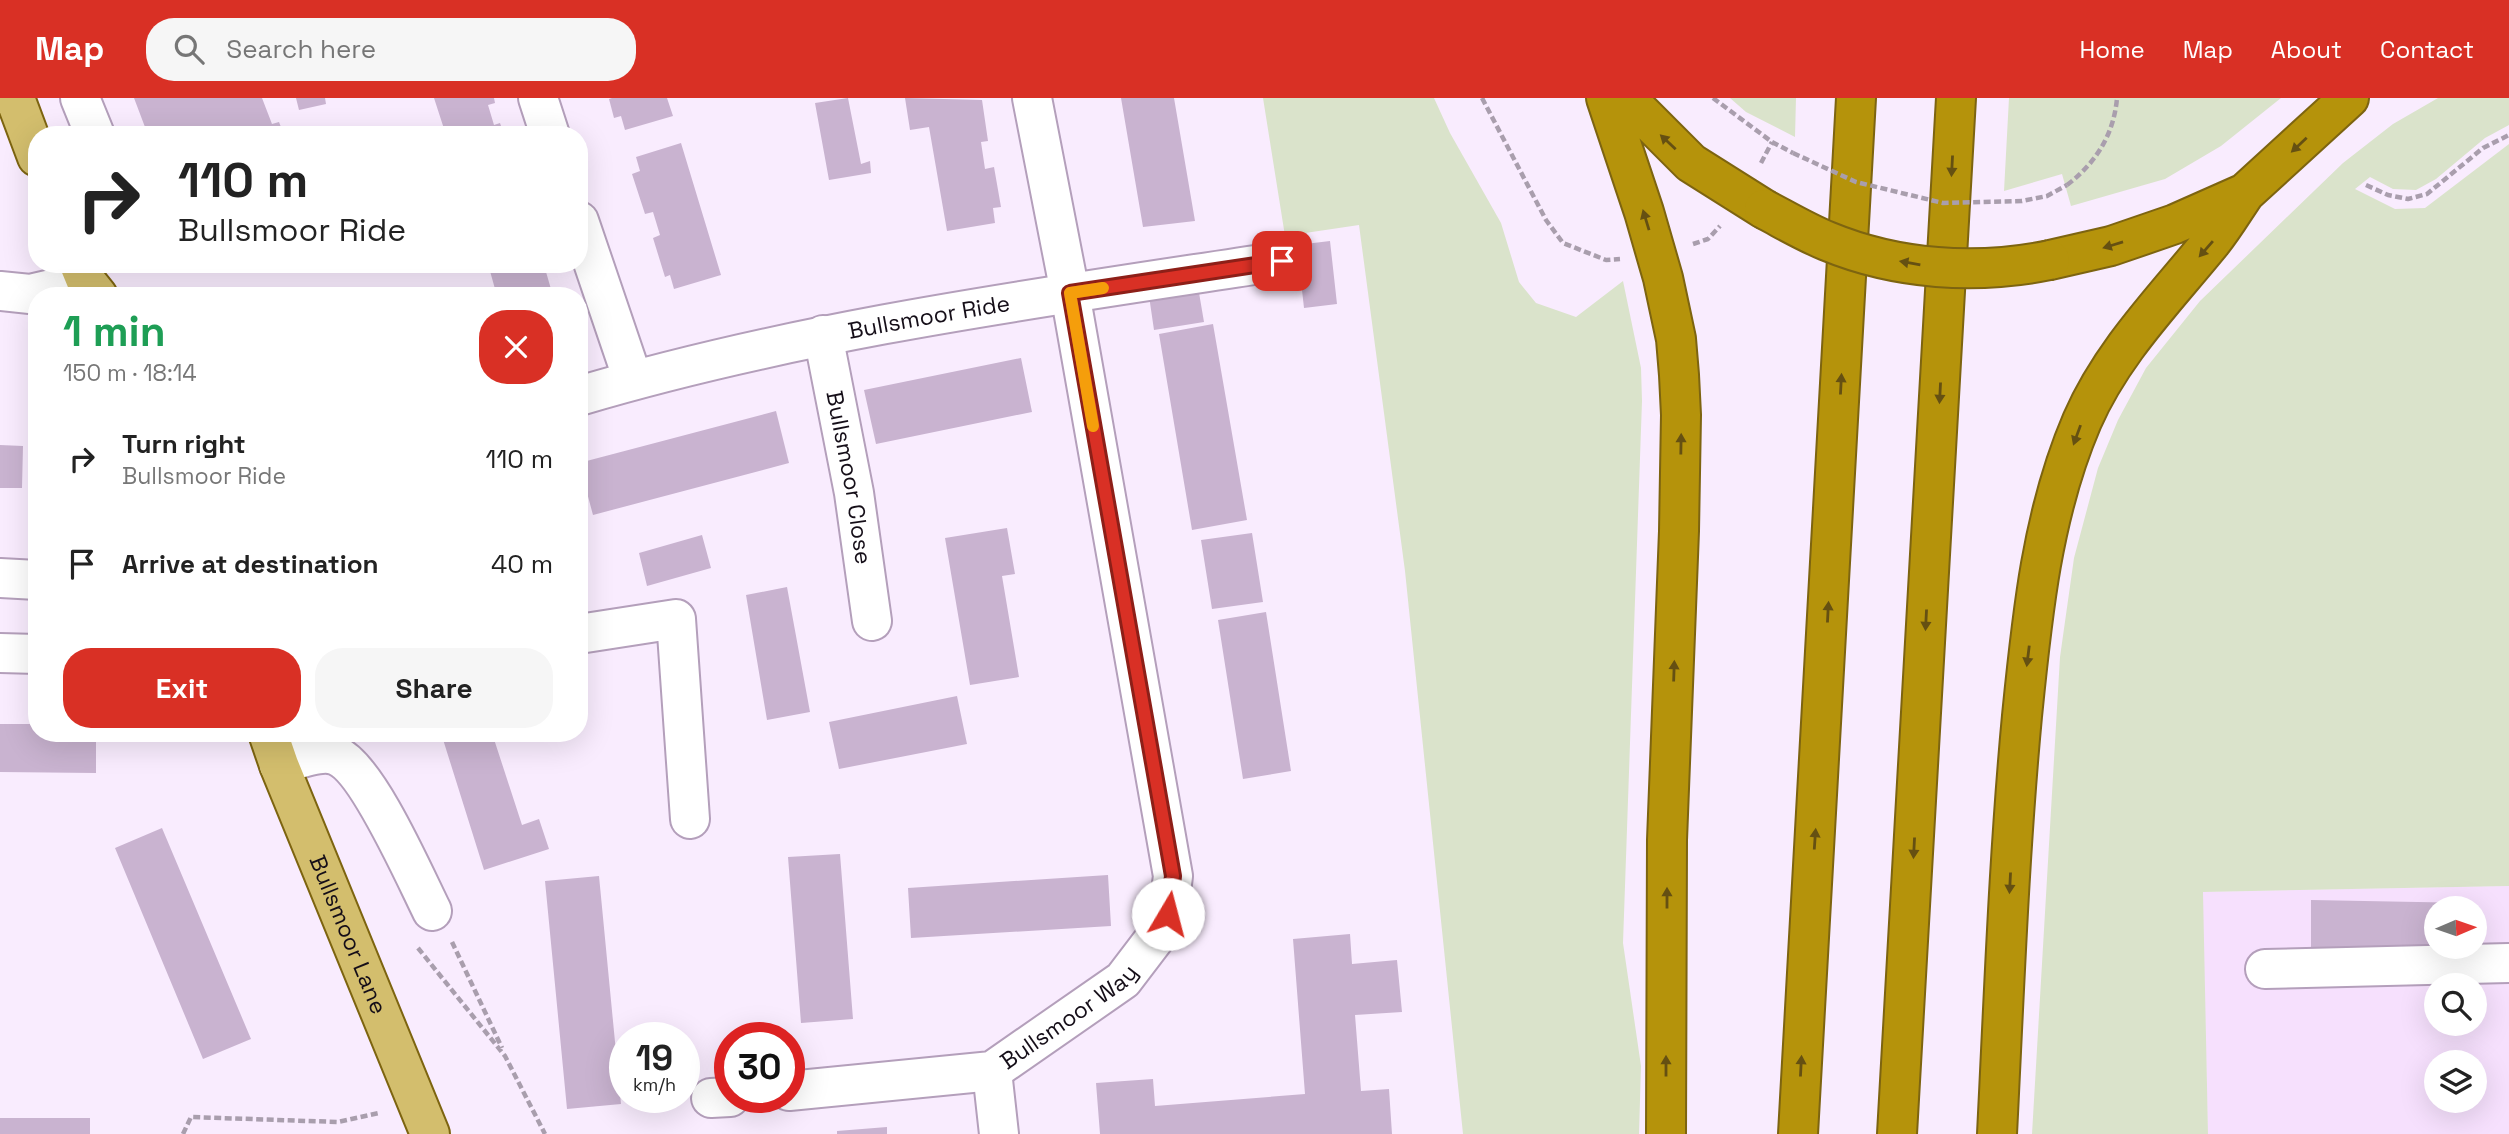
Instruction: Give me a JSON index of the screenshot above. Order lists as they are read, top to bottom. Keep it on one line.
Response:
{"streets":{"main road":["Bullsmoor Lane"],"street":["Bullsmoor Ride","Bullsmoor Close","Bullsmoor Way"]},"crossings":[["Bullsmoor Ride","Bullsmoor Close"],["Bullsmoor Ride","Bullsmoor Way"]],"north":"right","page":{"header":"Map","search":"Search here","nav":["Home","Map","About","Contact"],"turn":["110 m","Bullsmoor Ride"],"heading":["1 min","150 m · 18:14"],"list":[{"name":"Turn right","note":"Bullsmoor Ride","value":"110 m"},{"name":"Arrive at destination","value":"40 m"}],"buttons":["Exit","Share"],"speed":"19 km/h","limit":"30"}}
